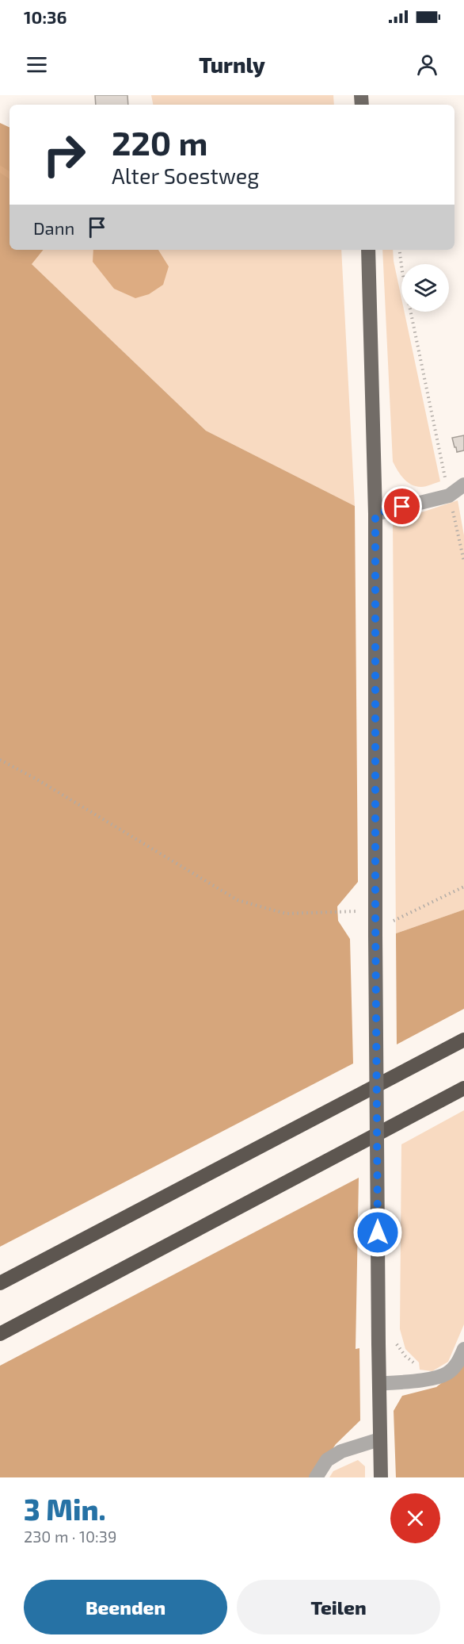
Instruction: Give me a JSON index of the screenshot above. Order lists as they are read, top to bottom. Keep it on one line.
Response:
{"page":{"status":"10:36","header":"Turnly","turn":["220 m","Alter Soestweg"],"then":"Dann","heading":["3 Min.","230 m · 10:39"],"buttons":["Beenden","Teilen"]}}
